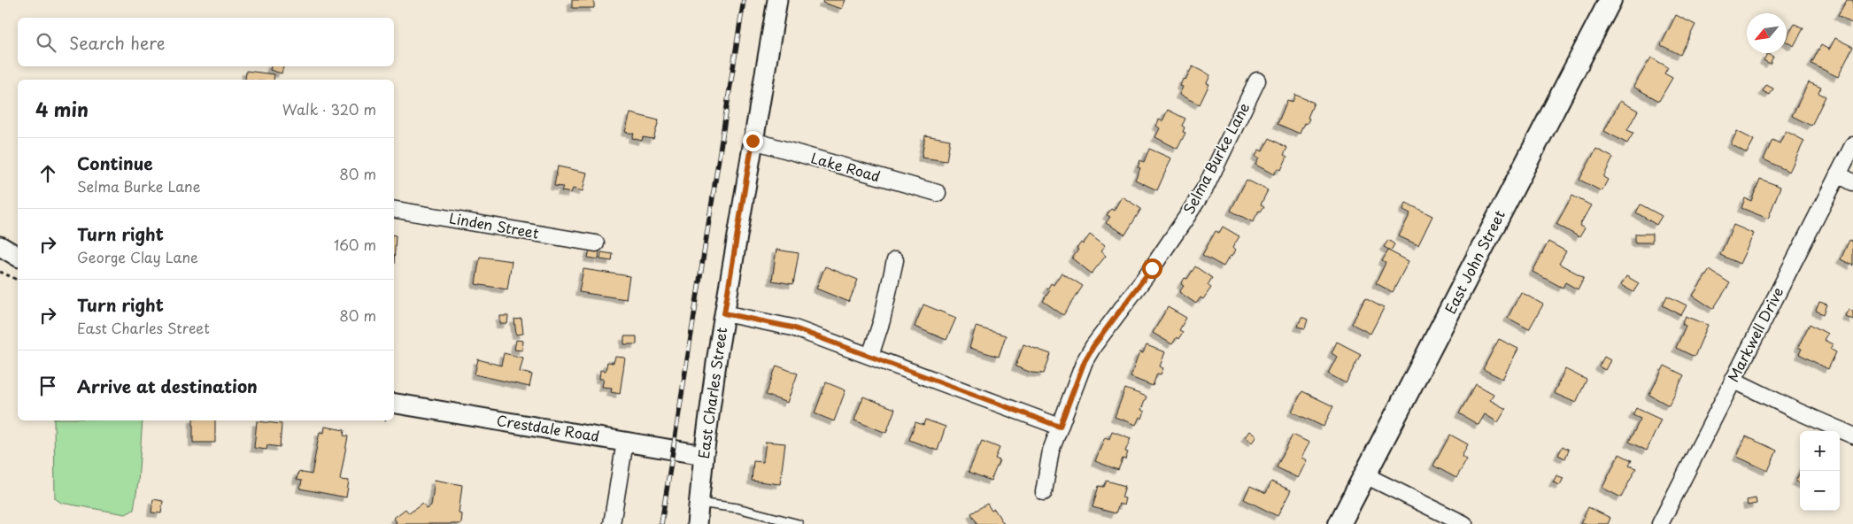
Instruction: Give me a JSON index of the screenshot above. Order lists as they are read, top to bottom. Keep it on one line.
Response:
{"streets":{"main road":["East John Street"],"street":["Selma Burke Lane","Lake Road","Linden Street","Markwell Drive","East Charles Street","Crestdale Road"]},"crossings":[["Lake Road","East Charles Street"],["East Charles Street","Crestdale Road"]],"north":"bottom left","page":{"search":"Search here","heading":["4 min","Walk · 320 m"],"list":[["Continue","Selma Burke Lane","80 m"],["Turn right","George Clay Lane","160 m"],["Turn right","East Charles Street","80 m"],"Arrive at destination"],"map_buttons":["+","−"]}}
